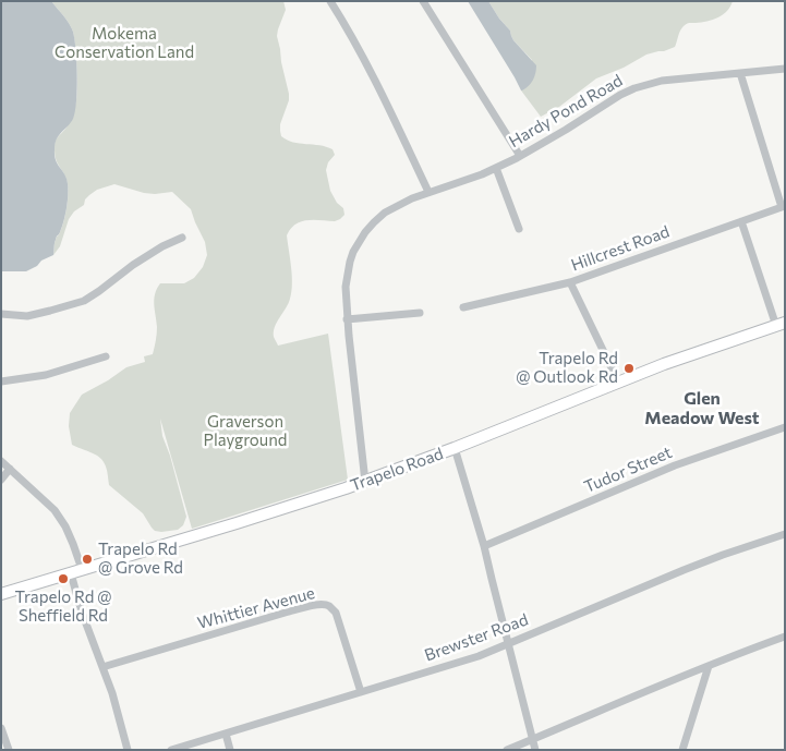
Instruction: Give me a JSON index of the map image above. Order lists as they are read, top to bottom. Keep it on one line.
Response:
{"streets":{"main road":["Trapelo Road"],"street":["Hardy Pond Road","Hillcrest Road","Tudor Street","Whittier Avenue","Brewster Road"]},"crossings":[["Hardy Pond Road","Trapelo Road"],["Whittier Avenue","Brewster Road"]],"districts":["Glen Meadow West"],"parks":["Mokema Conservation Land","Graverson Playground"],"places":["Trapelo Rd @ Outlook Rd","Trapelo Rd @ Grove Rd","Trapelo Rd @ Sheffield Rd"]}
